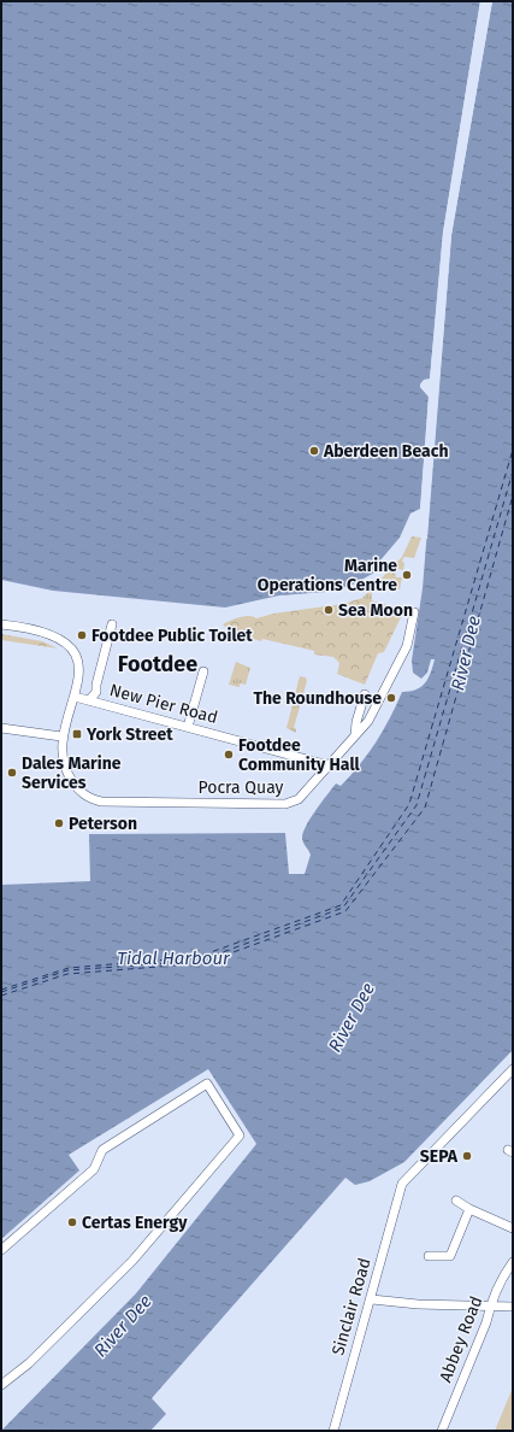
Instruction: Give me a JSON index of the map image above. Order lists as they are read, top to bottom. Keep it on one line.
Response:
{"streets":{"street":["New Pier Road","Pocra Quay","Sinclair Road","Abbey Road"]},"crossings":[["New Pier Road","Pocra Quay"]],"districts":["Footdee"],"water":["River Dee","Tidal Harbour"],"places":{"other":["Aberdeen Beach","Marine Operations Centre","Sea Moon","Footdee Public Toilet","The Roundhouse","Footdee Community Hall","Dales Marine Services","Peterson","SEPA","Certas Energy"],"transit":["York Street"]}}
